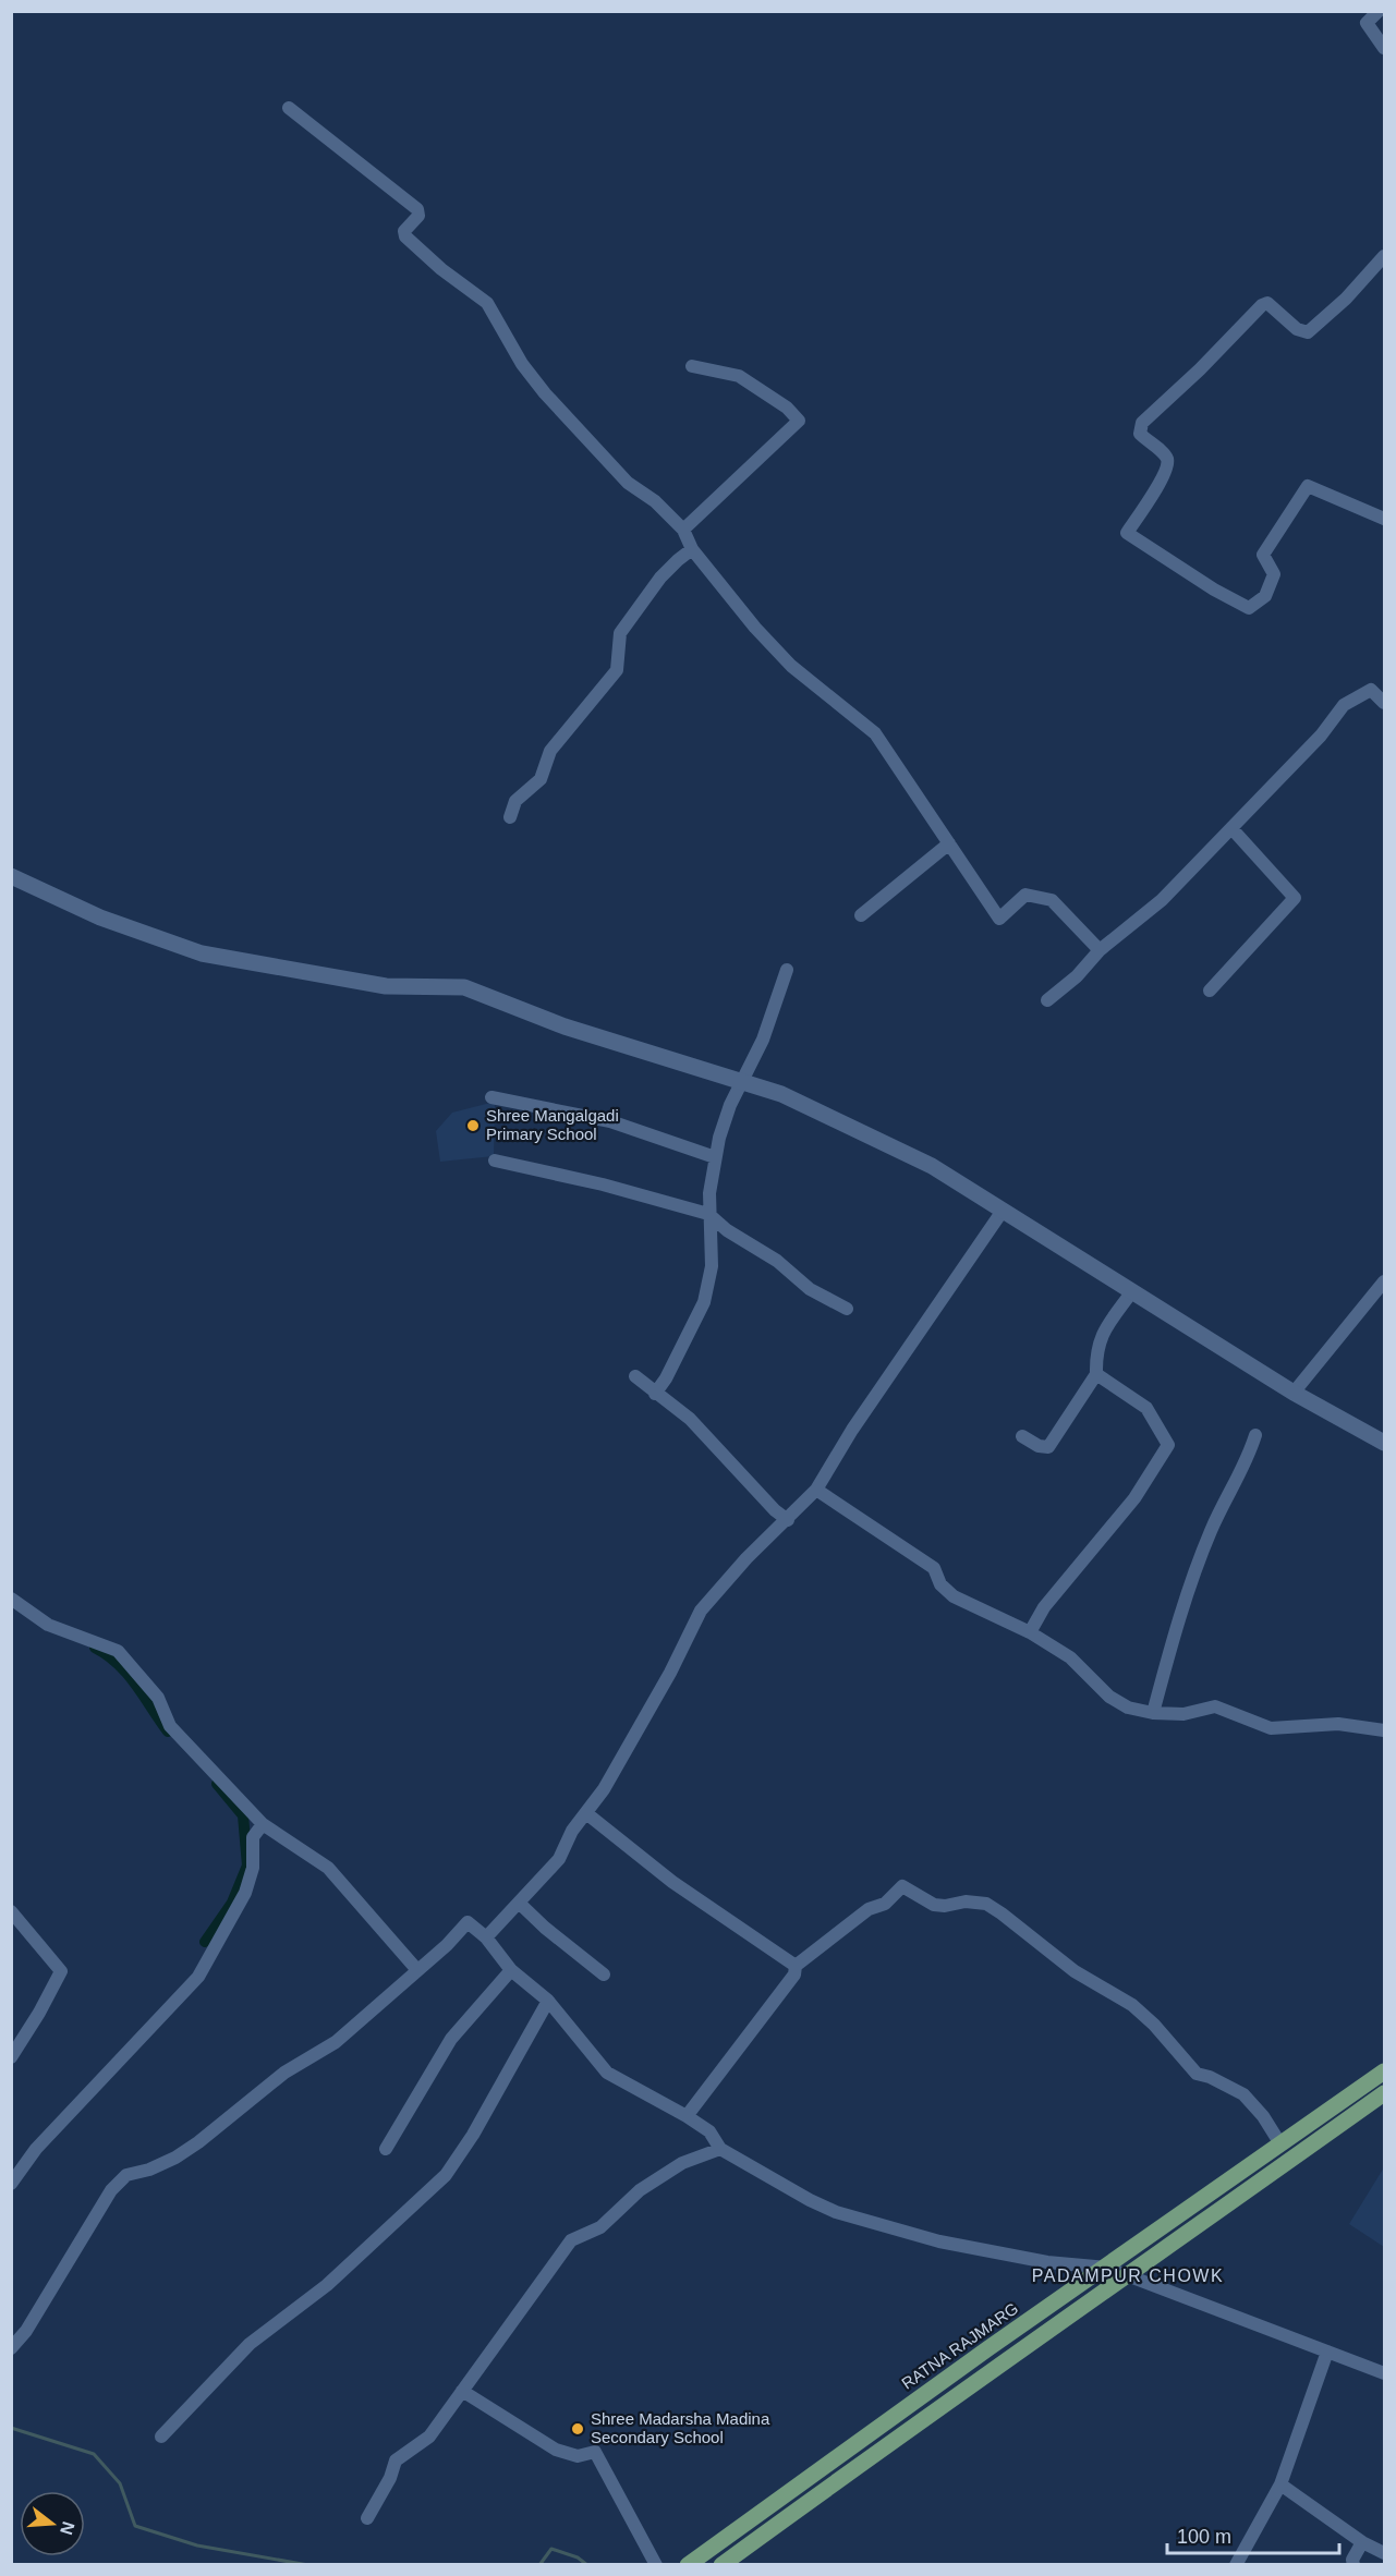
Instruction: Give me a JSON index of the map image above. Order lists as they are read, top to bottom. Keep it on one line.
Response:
{"streets":{"main road":["RATNA RAJMARG"]},"districts":["PADAMPUR CHOWK"],"places":["Shree Mangalgadi Primary School","Shree Madarsha Madina Secondary School"],"scale_bar":"100 m","north":"right"}
